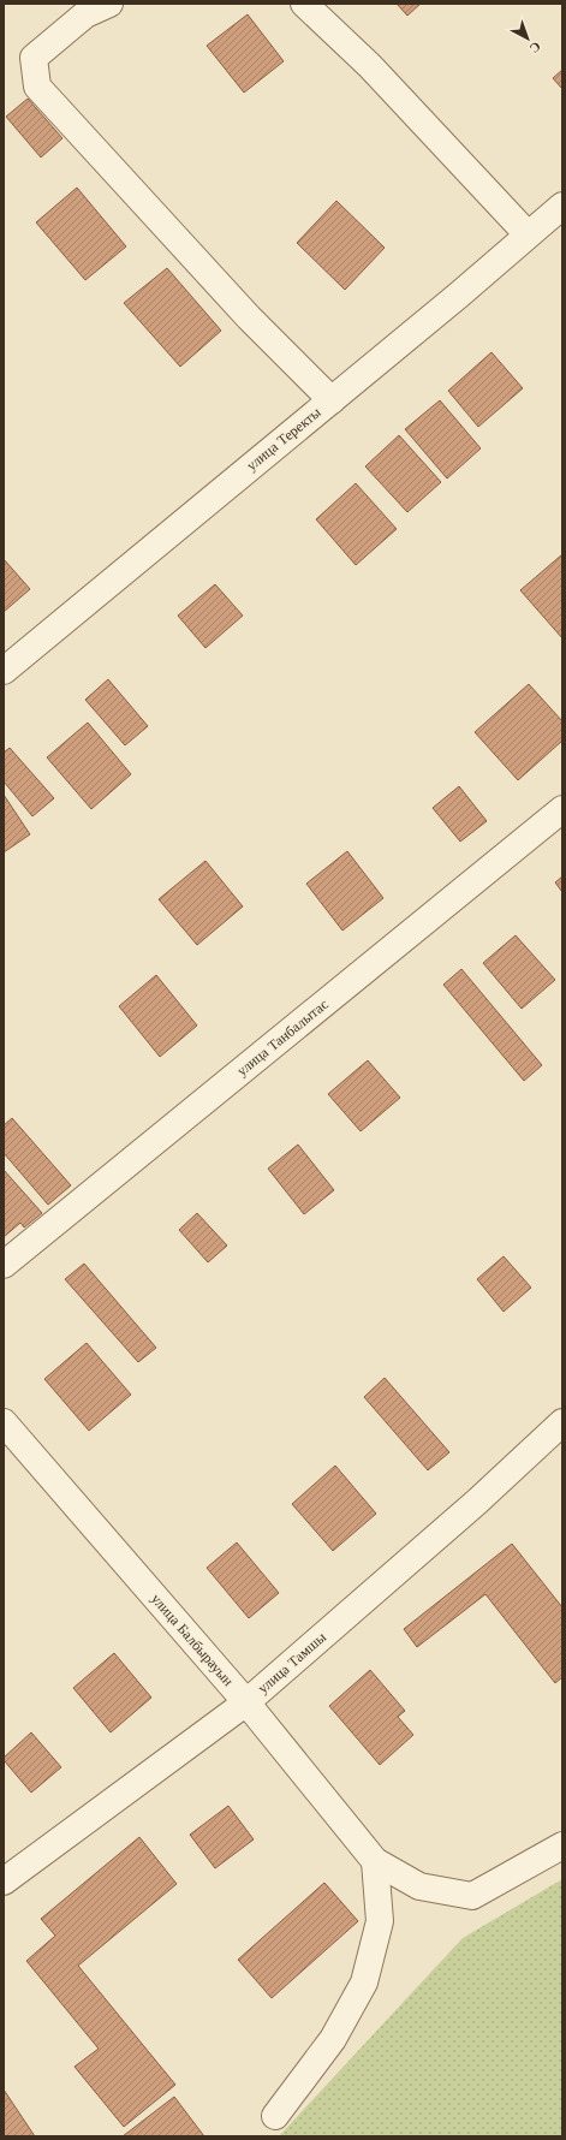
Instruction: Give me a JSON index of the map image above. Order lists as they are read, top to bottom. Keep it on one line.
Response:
{"streets":{"street":["улица Теректы","улица Танбалытас","улица Балбырауын","улица Тамшы"]},"crossings":[["улица Балбырауын","улица Тамшы"]],"north":"bottom right"}
